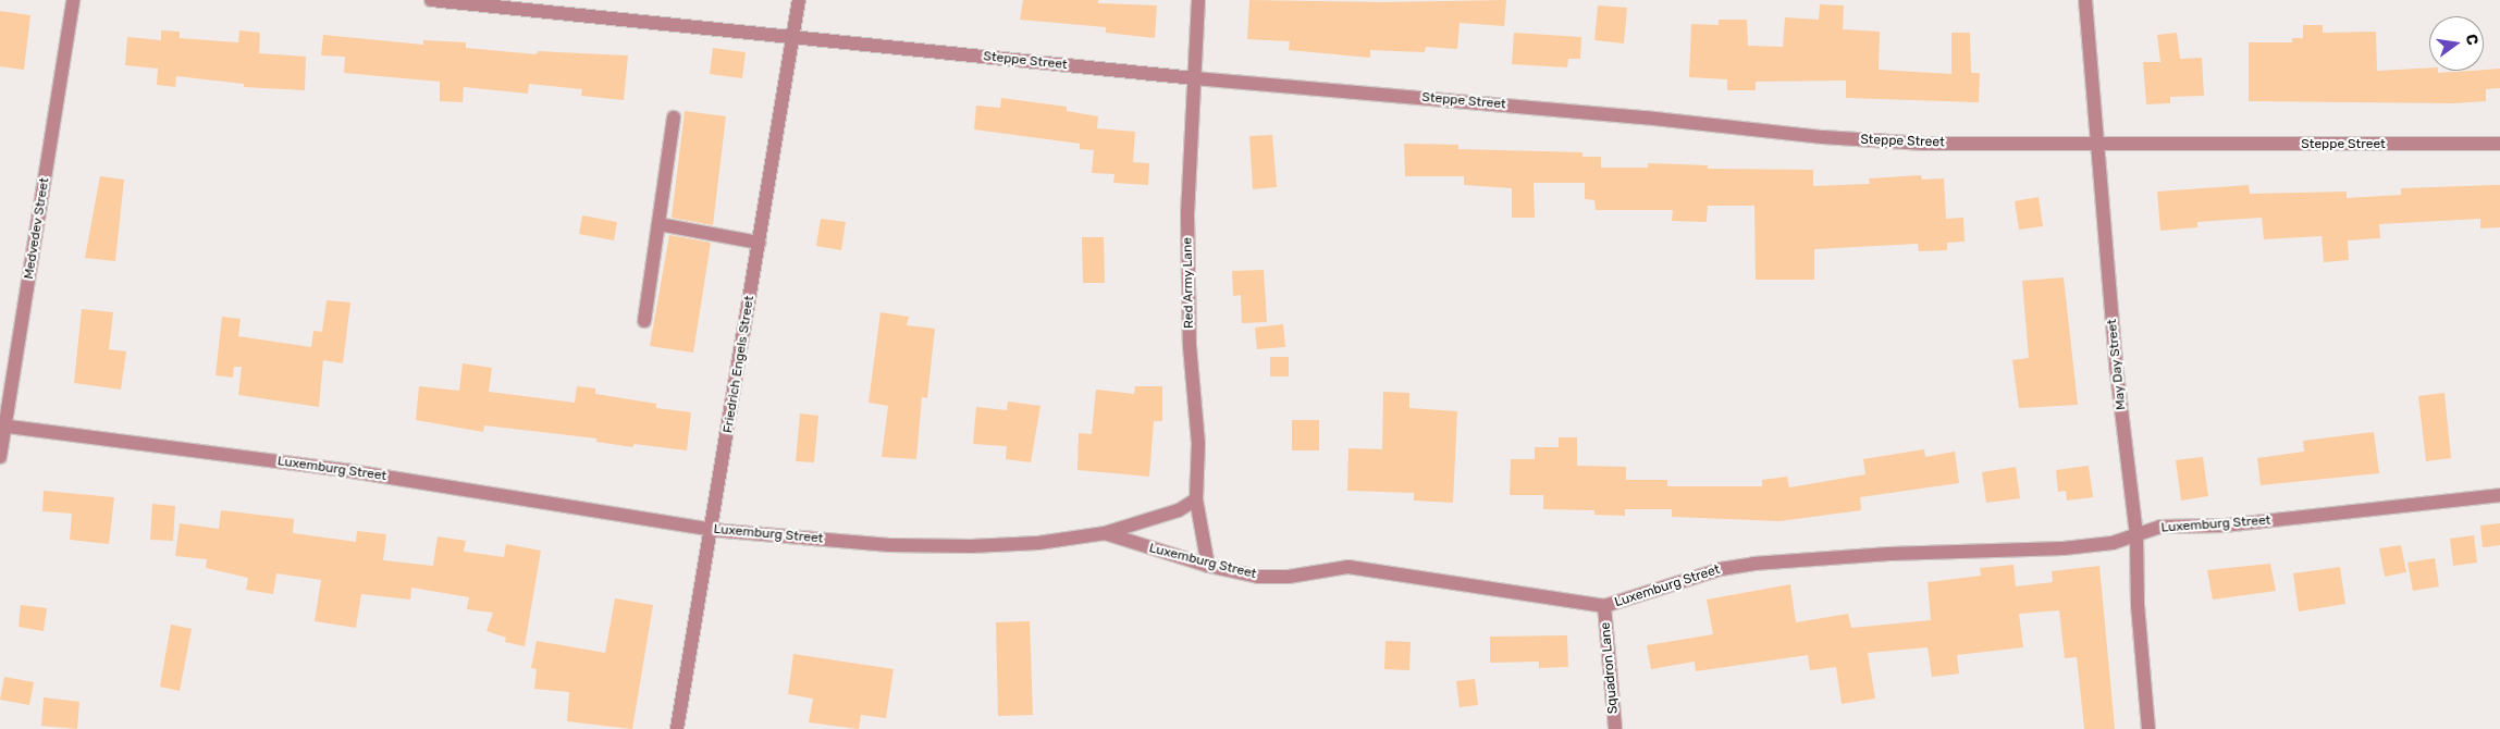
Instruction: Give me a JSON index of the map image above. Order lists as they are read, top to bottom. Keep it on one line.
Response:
{"streets":{"street":["Steppe Street","Medvedev Street","Red Army Lane","Friedrich Engels Street","May Day Street","Luxemburg Street","Squadron Lane"]},"crossings":[["Steppe Street","Red Army Lane"],["Steppe Street","Friedrich Engels Street"],["Steppe Street","May Day Street"],["Medvedev Street","Luxemburg Street"],["Red Army Lane","Luxemburg Street"],["Friedrich Engels Street","Luxemburg Street"],["May Day Street","Luxemburg Street"],["Luxemburg Street","Squadron Lane"]],"north":"right"}
